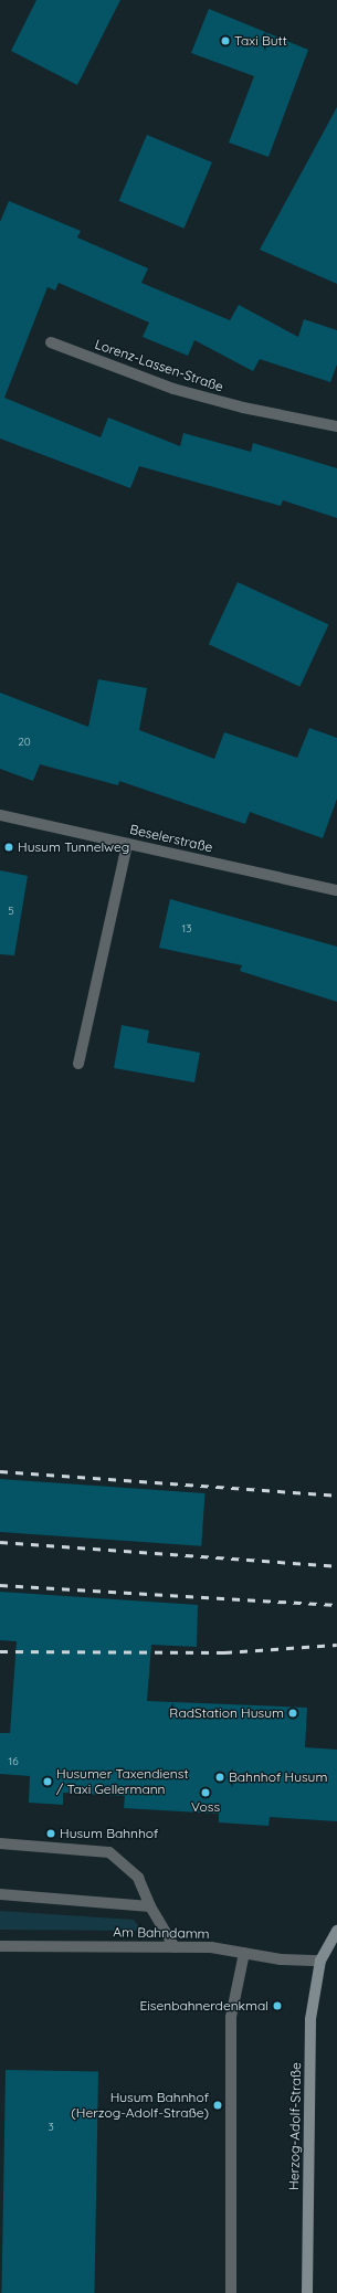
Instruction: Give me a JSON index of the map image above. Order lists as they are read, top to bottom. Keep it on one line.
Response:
{"streets":{"main road":["Herzog-Adolf-Straße"],"street":["Lorenz-Lassen-Straße","Beselerstraße","Am Bahndamm"]},"crossings":[["Am Bahndamm","Herzog-Adolf-Straße"]],"places":["Taxi Butt","Husum Tunnelweg","RadStation Husum","Bahnhof Husum","Husumer Taxendienst / Taxi Gellermann","Voss","Husum Bahnhof","Eisenbahnerdenkmal","Husum Bahnhof (Herzog-Adolf-Straße)"],"house_numbers":["20","5","13","16","3"]}
